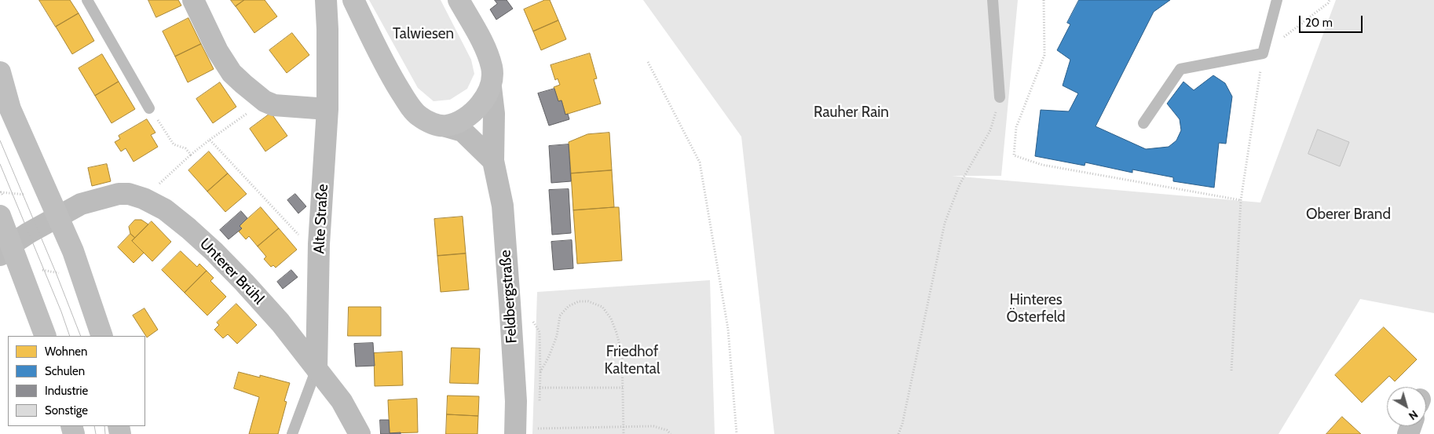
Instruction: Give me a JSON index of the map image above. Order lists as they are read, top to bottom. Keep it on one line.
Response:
{"streets":{"street":["Alte Straße","Unterer Brühl","Feldbergstraße"]},"crossings":[["Alte Straße","Unterer Brühl"]],"parks":["Talwiesen","Rauher Rain","Oberer Brand","Hinteres Österfeld","Friedhof Kaltental"],"legend":["Wohnen","Schulen","Industrie","Sonstige"],"scale_bar":"20 m","north":"bottom right"}
